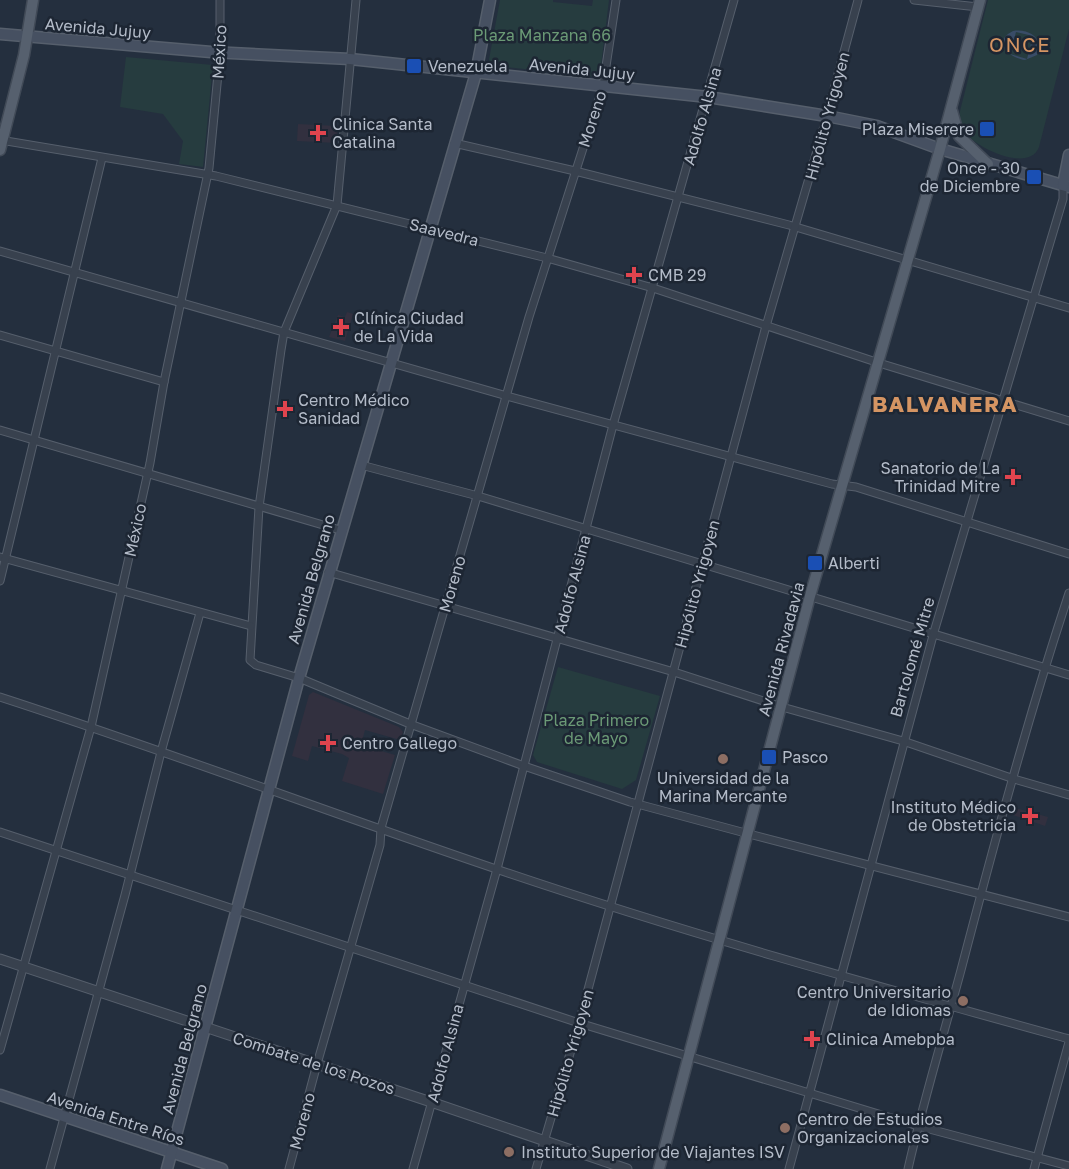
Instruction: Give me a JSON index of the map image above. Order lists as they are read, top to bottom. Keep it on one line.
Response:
{"streets":{"main road":["Avenida Jujuy","Avenida Belgrano","Avenida Rivadavia","Bartolomé Mitre","Avenida Entre Ríos"],"street":["México","Adolfo Alsina","Hipólito Yrigoyen","Moreno","Saavedra","Combate de los Pozos"]},"crossings":[["Avenida Jujuy","México"],["Avenida Jujuy","Adolfo Alsina"],["Avenida Jujuy","Hipólito Yrigoyen"],["Avenida Jujuy","Moreno"],["Avenida Jujuy","Avenida Belgrano"],["Avenida Jujuy","Avenida Rivadavia"],["Avenida Jujuy","Bartolomé Mitre"],["México","Saavedra"],["México","Combate de los Pozos"],["Adolfo Alsina","Saavedra"],["Adolfo Alsina","Combate de los Pozos"],["Hipólito Yrigoyen","Saavedra"],["Hipólito Yrigoyen","Combate de los Pozos"],["Moreno","Saavedra"],["Moreno","Combate de los Pozos"],["Saavedra","Avenida Belgrano"],["Saavedra","Avenida Rivadavia"],["Saavedra","Bartolomé Mitre"],["Avenida Belgrano","Combate de los Pozos"],["Avenida Belgrano","Avenida Entre Ríos"]],"districts":["ONCE","BALVANERA"],"parks":["Plaza Manzana 66","Plaza Primero de Mayo"],"places":{"transit":["Venezuela","Plaza Miserere","Once - 30 de Diciembre","Alberti","Pasco"],"health":["Clinica Santa Catalina","CMB 29","Clínica Ciudad de La Vida","Centro Médico Sanidad","Sanatorio de La Trinidad Mitre","Centro Gallego","Instituto Médico de Obstetricia","Clinica Amebpba"],"other":["Universidad de la Marina Mercante","Centro Universitario de Idiomas","Centro de Estudios Organizacionales","Instituto Superior de Viajantes ISV"]}}
